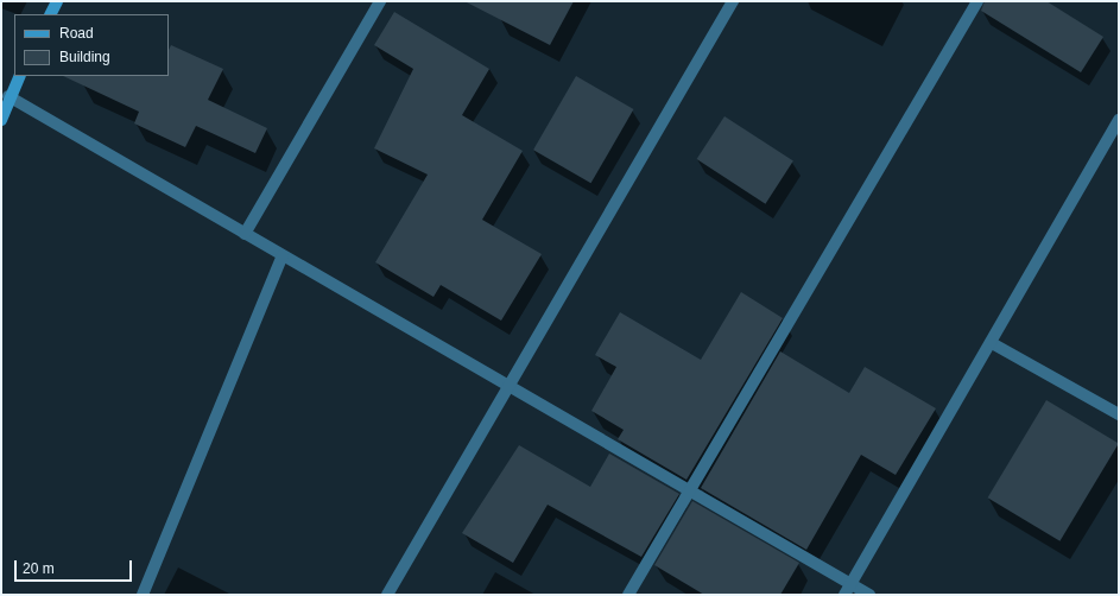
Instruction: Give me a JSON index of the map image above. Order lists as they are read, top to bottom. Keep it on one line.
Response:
{"legend":["Road","Building"],"scale_bar":"20 m"}
